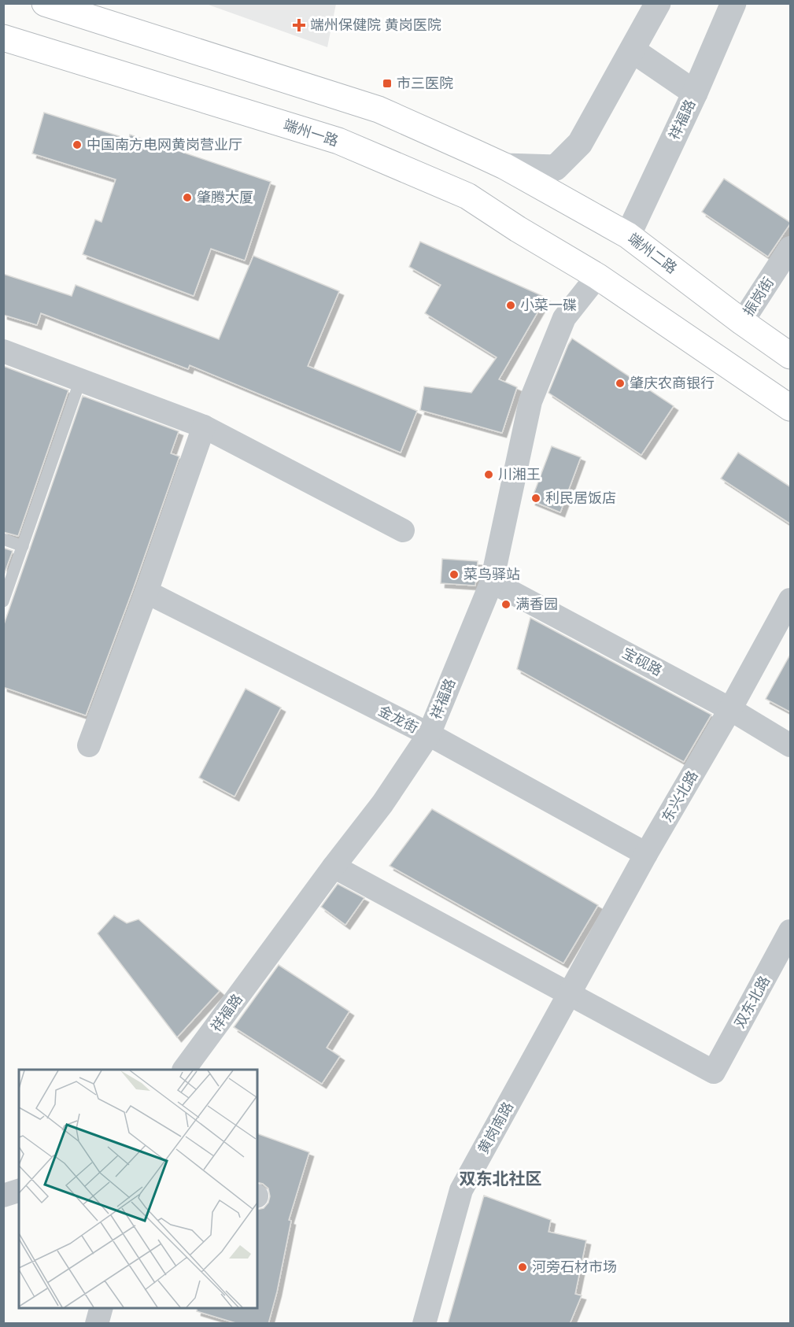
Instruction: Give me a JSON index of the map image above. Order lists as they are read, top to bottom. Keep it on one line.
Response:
{"streets":{"main road":["端州一路","端州二路"],"street":["祥福路","振岗街","宝砚路","金龙街","东兴北路","双东北路","黄岗南路"]},"crossings":[["祥福路","端州一路"],["祥福路","端州二路"],["祥福路","宝砚路"],["祥福路","金龙街"],["端州二路","振岗街"],["宝砚路","东兴北路"],["金龙街","东兴北路"],["东兴北路","双东北路"],["东兴北路","黄岗南路"],["双东北路","黄岗南路"]],"districts":["双东北社区"],"places":{"health":["端州保健院 黄岗医院"],"transit":["市三医院"],"other":["中国南方电网黄岗营业厅","肇腾大厦","小菜一碟","肇庆农商银行","川湘王","利民居饭店","菜鸟驿站","满香园","河旁石材市场"]}}
